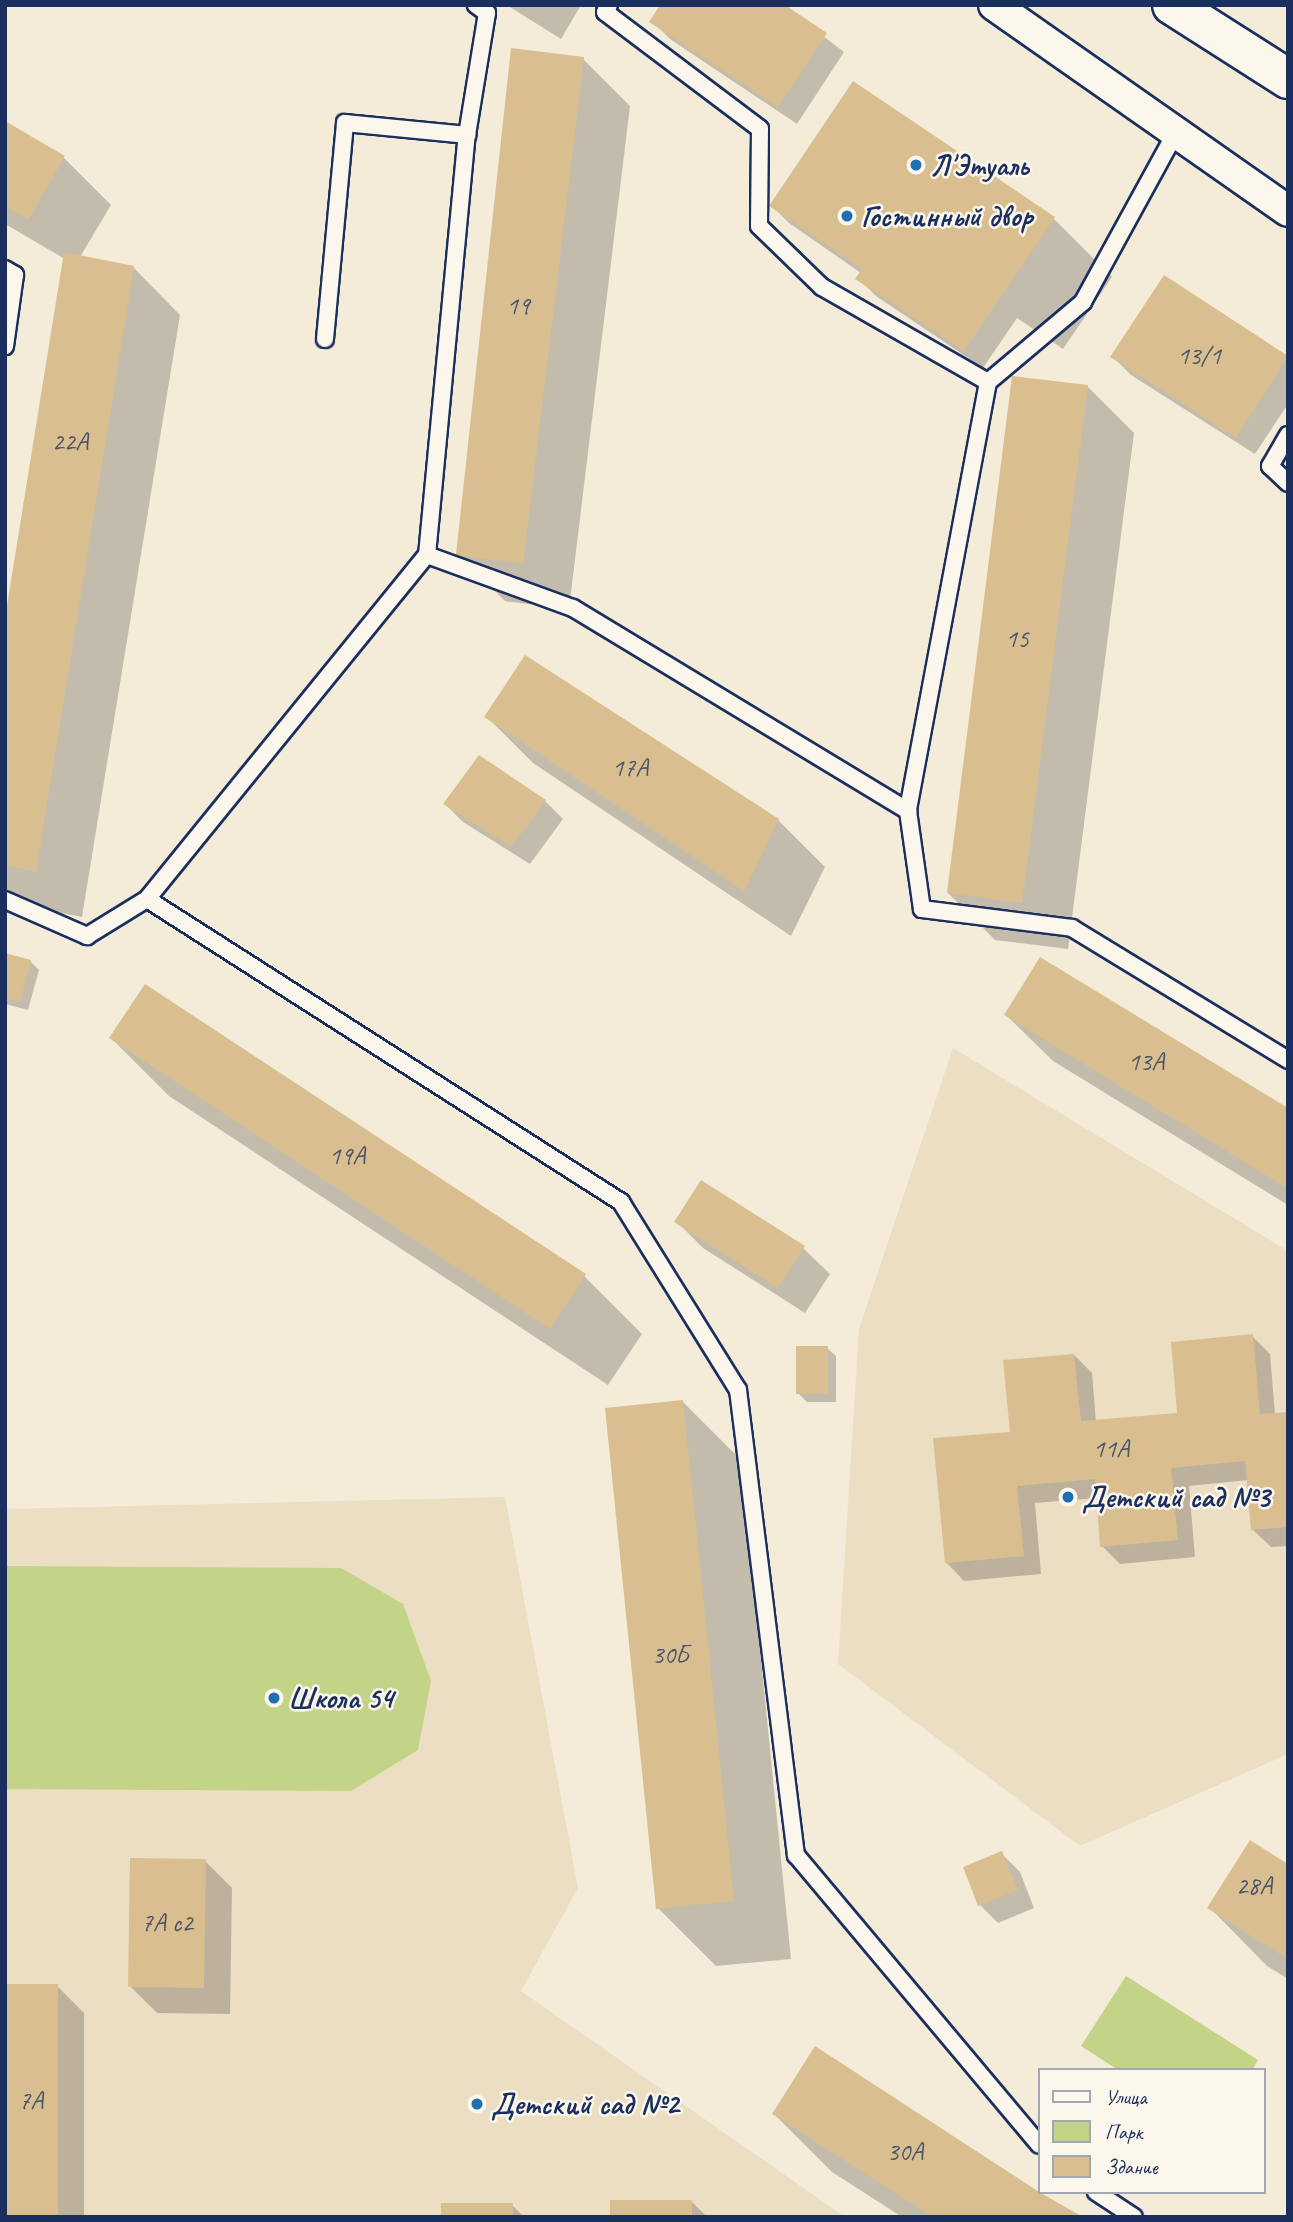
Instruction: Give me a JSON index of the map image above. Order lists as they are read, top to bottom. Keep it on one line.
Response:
{"places":["Л'Этуаль","Гостинный двор","Детский сад №3","Школа 54","Детский сад №2"],"house_numbers":["19","13/1","22А","15","17А","13А","19А","11А","30Б","28А","7А с2","7А","30А"],"legend":["Улица","Парк","Здание"]}
